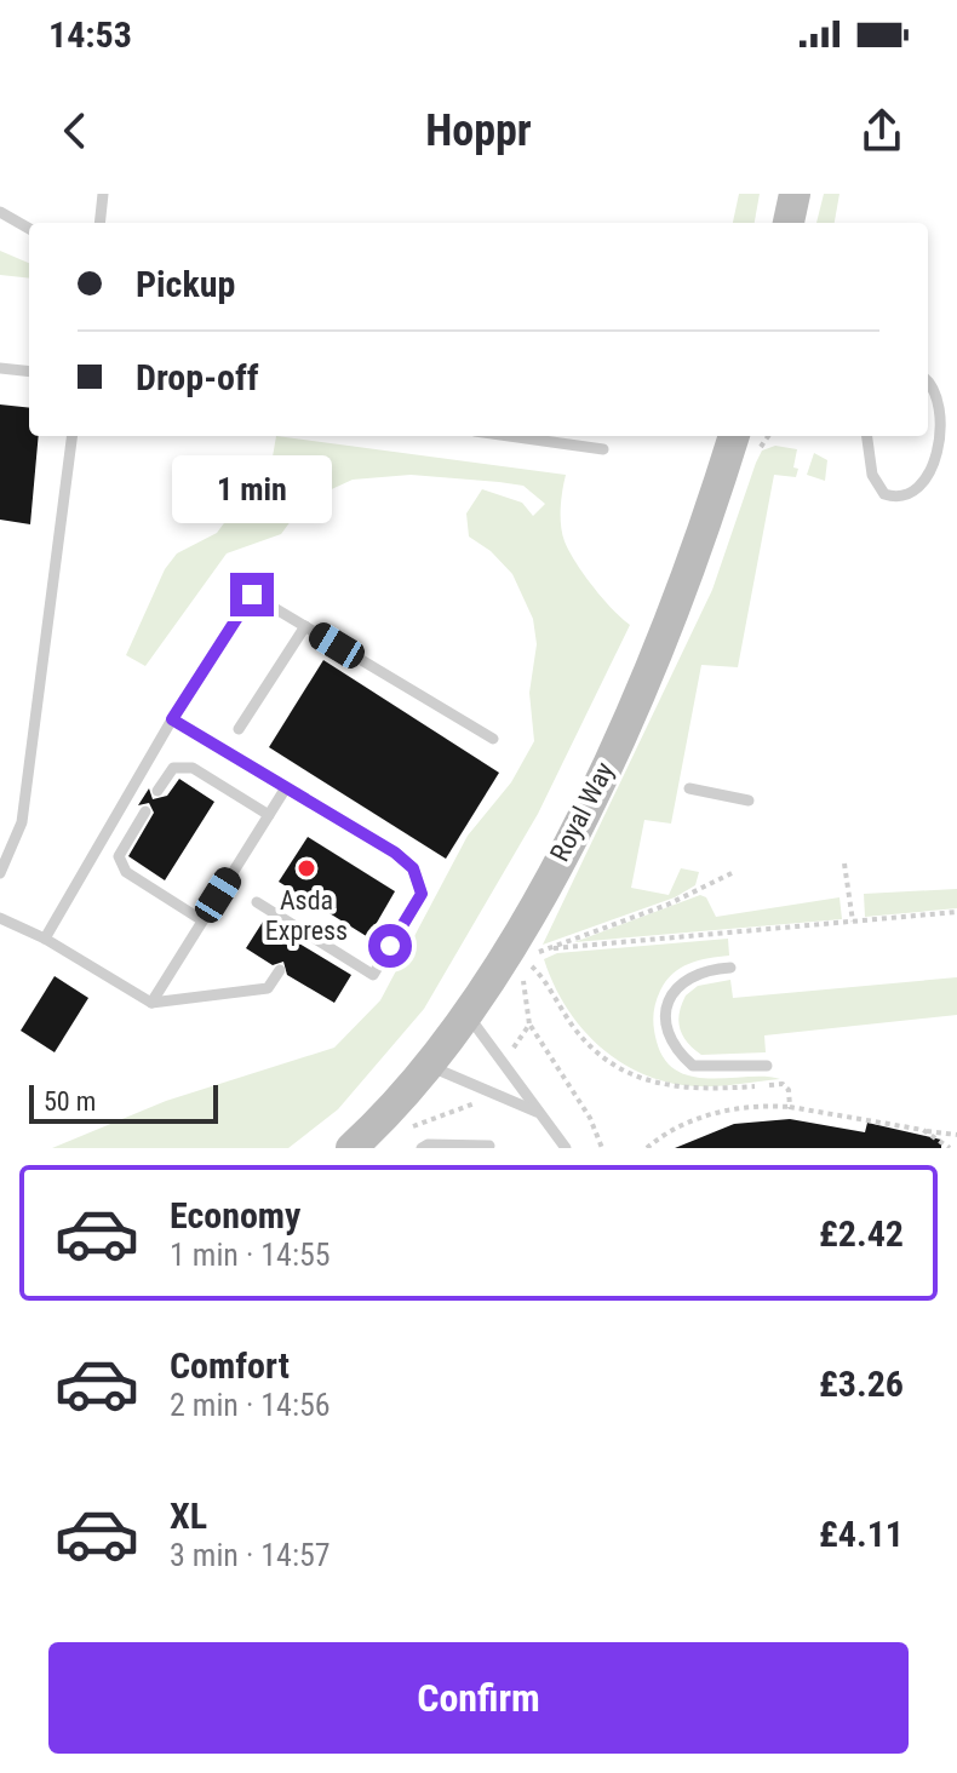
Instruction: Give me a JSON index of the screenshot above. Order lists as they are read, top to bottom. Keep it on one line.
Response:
{"streets":{"street":["Royal Way"]},"places":["Asda Express"],"scale_bar":"50 m","page":{"status":"14:53","header":"Hoppr","banner":["Pickup","Drop-off"],"bubble":"1 min","scale":"50 m","list":[{"name":"Economy","note":"1 min · 14:55","value":"£2.42"},{"name":"Comfort","note":"2 min · 14:56","value":"£3.26"},{"name":"XL","note":"3 min · 14:57","value":"£4.11"}],"buttons":"Confirm"}}
